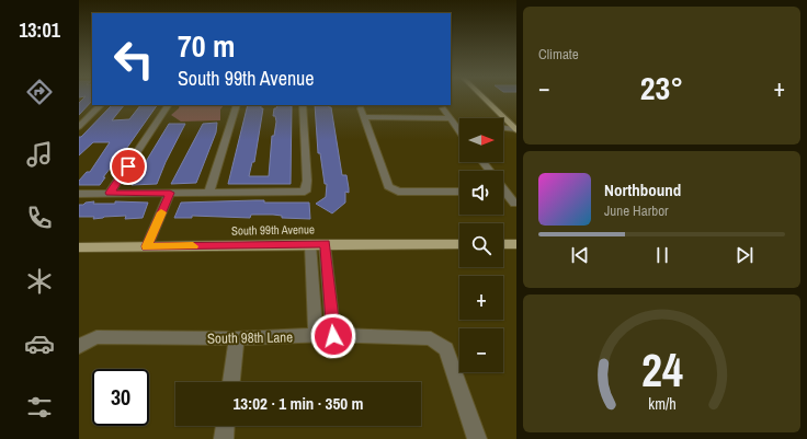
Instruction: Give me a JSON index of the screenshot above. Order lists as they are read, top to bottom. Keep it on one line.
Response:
{"streets":{"main road":["South 99th Avenue"],"street":["South 98th Lane"]},"north":"right","page":{"tabs":"13:01","tile":"Climate","turn":["70 m","South 99th Avenue"],"heat":["−","23°","+"],"map_buttons":["+","−"],"song":["Northbound","June Harbor"],"limit":"30","trip":"13:02 · 1 min · 350 m","gauge":["24","km/h"]}}
